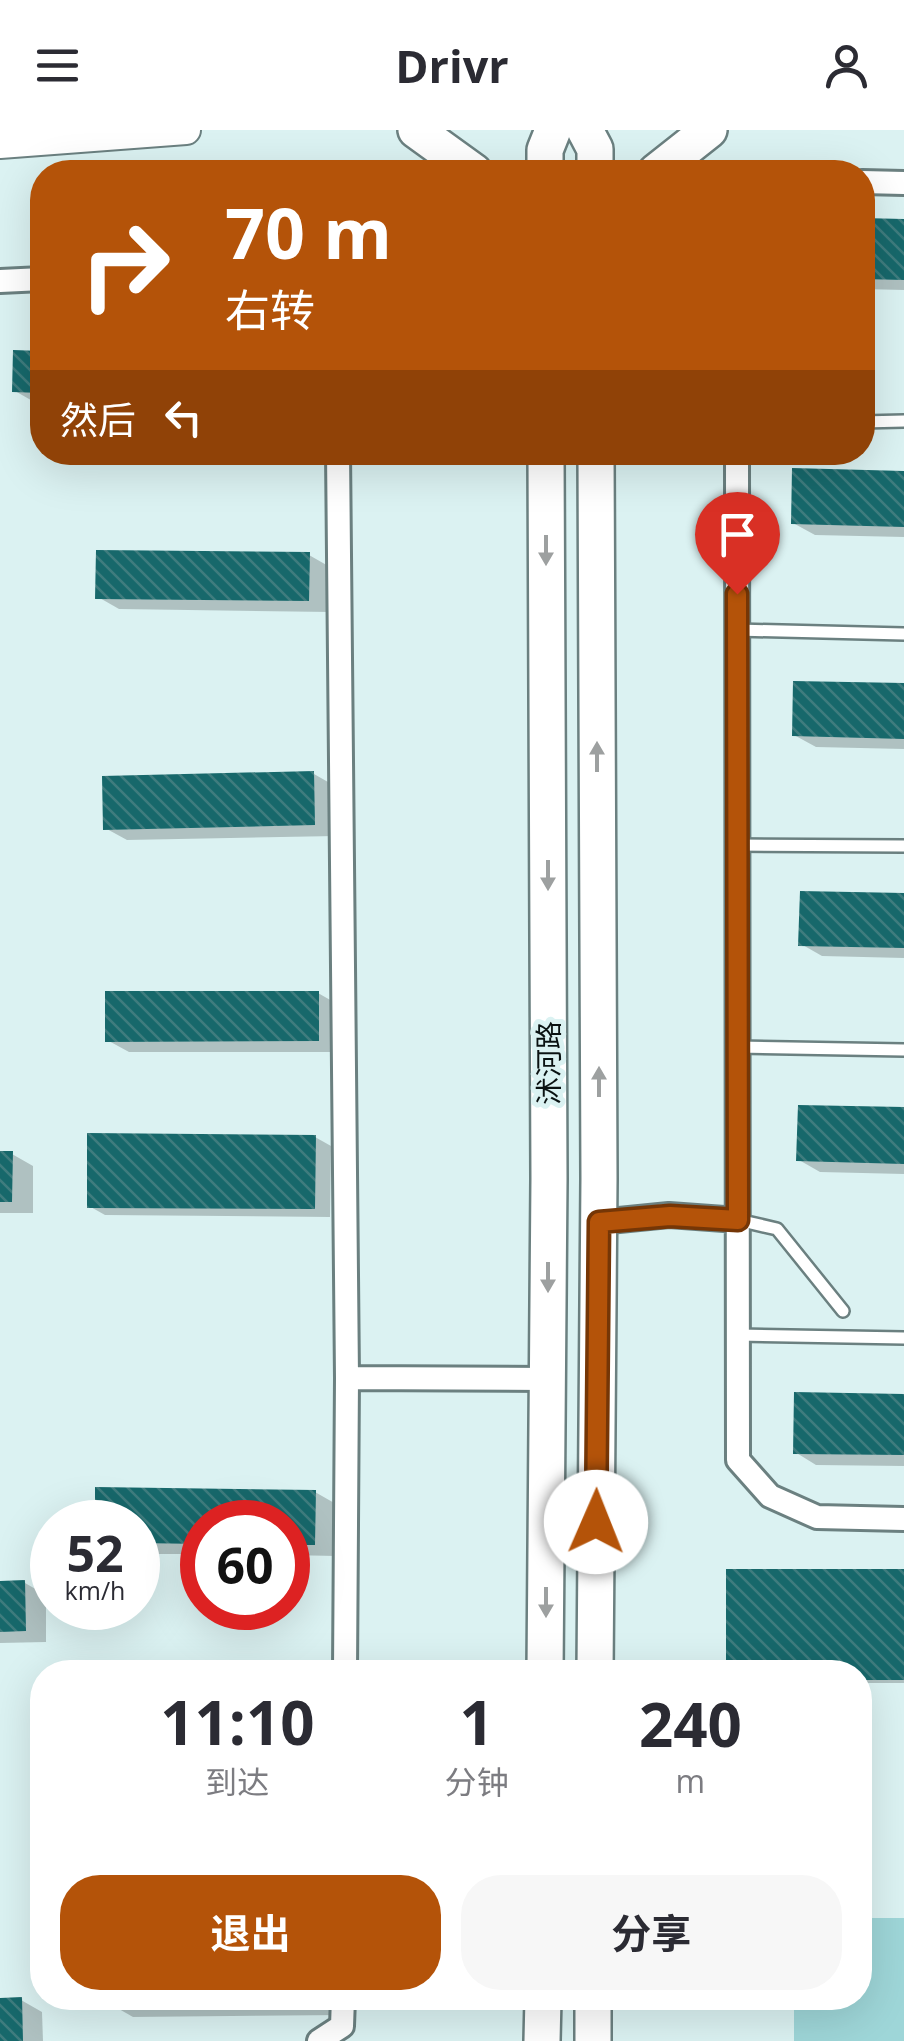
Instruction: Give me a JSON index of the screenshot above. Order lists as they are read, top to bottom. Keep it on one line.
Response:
{"streets":{"main road":["沭河路"]},"page":{"header":"Drivr","turn":["70 m","右转"],"then":"然后","speed":"52 km/h","limit":"60","eta":["11:10","到达","1","分钟","240","m"],"buttons":["退出","分享"]}}
